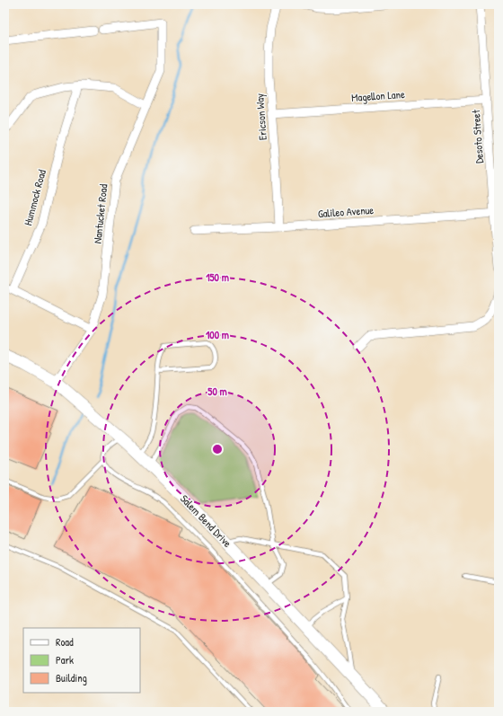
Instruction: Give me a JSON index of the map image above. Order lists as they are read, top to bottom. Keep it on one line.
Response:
{"streets":{"street":["Magellon Lane","Ericson Way","Desoto Street","Hummock Road","Galileo Avenue","Nantucket Road","Salem Bend Drive"]},"crossings":[["Magellon Lane","Ericson Way"],["Magellon Lane","Desoto Street"],["Ericson Way","Galileo Avenue"],["Desoto Street","Galileo Avenue"],["Nantucket Road","Salem Bend Drive"]],"legend":["Road","Park","Building"],"rings":["150 m","100 m","50 m"]}
